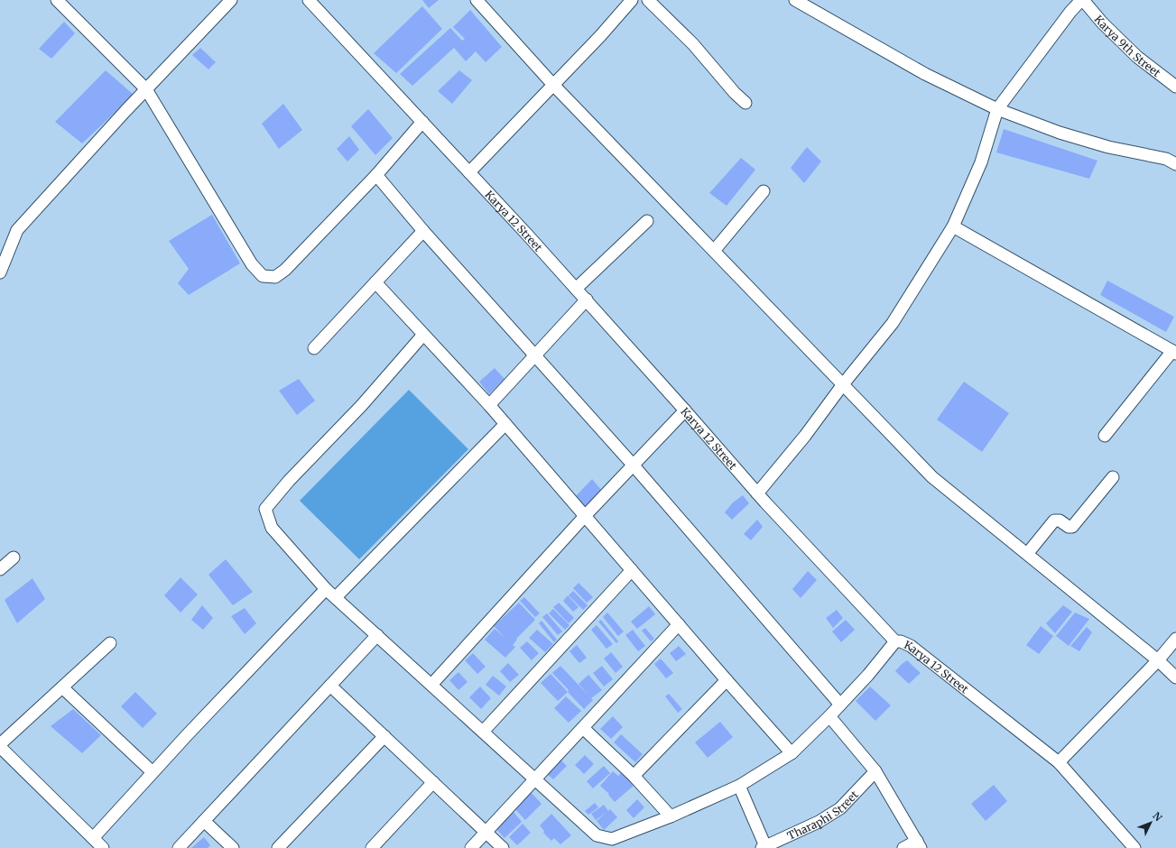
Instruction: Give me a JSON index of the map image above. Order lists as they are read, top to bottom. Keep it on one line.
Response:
{"streets":{"street":["Karya 9th Street","Karya 12 Street","Tharaphi Street"]},"north":"top right"}
